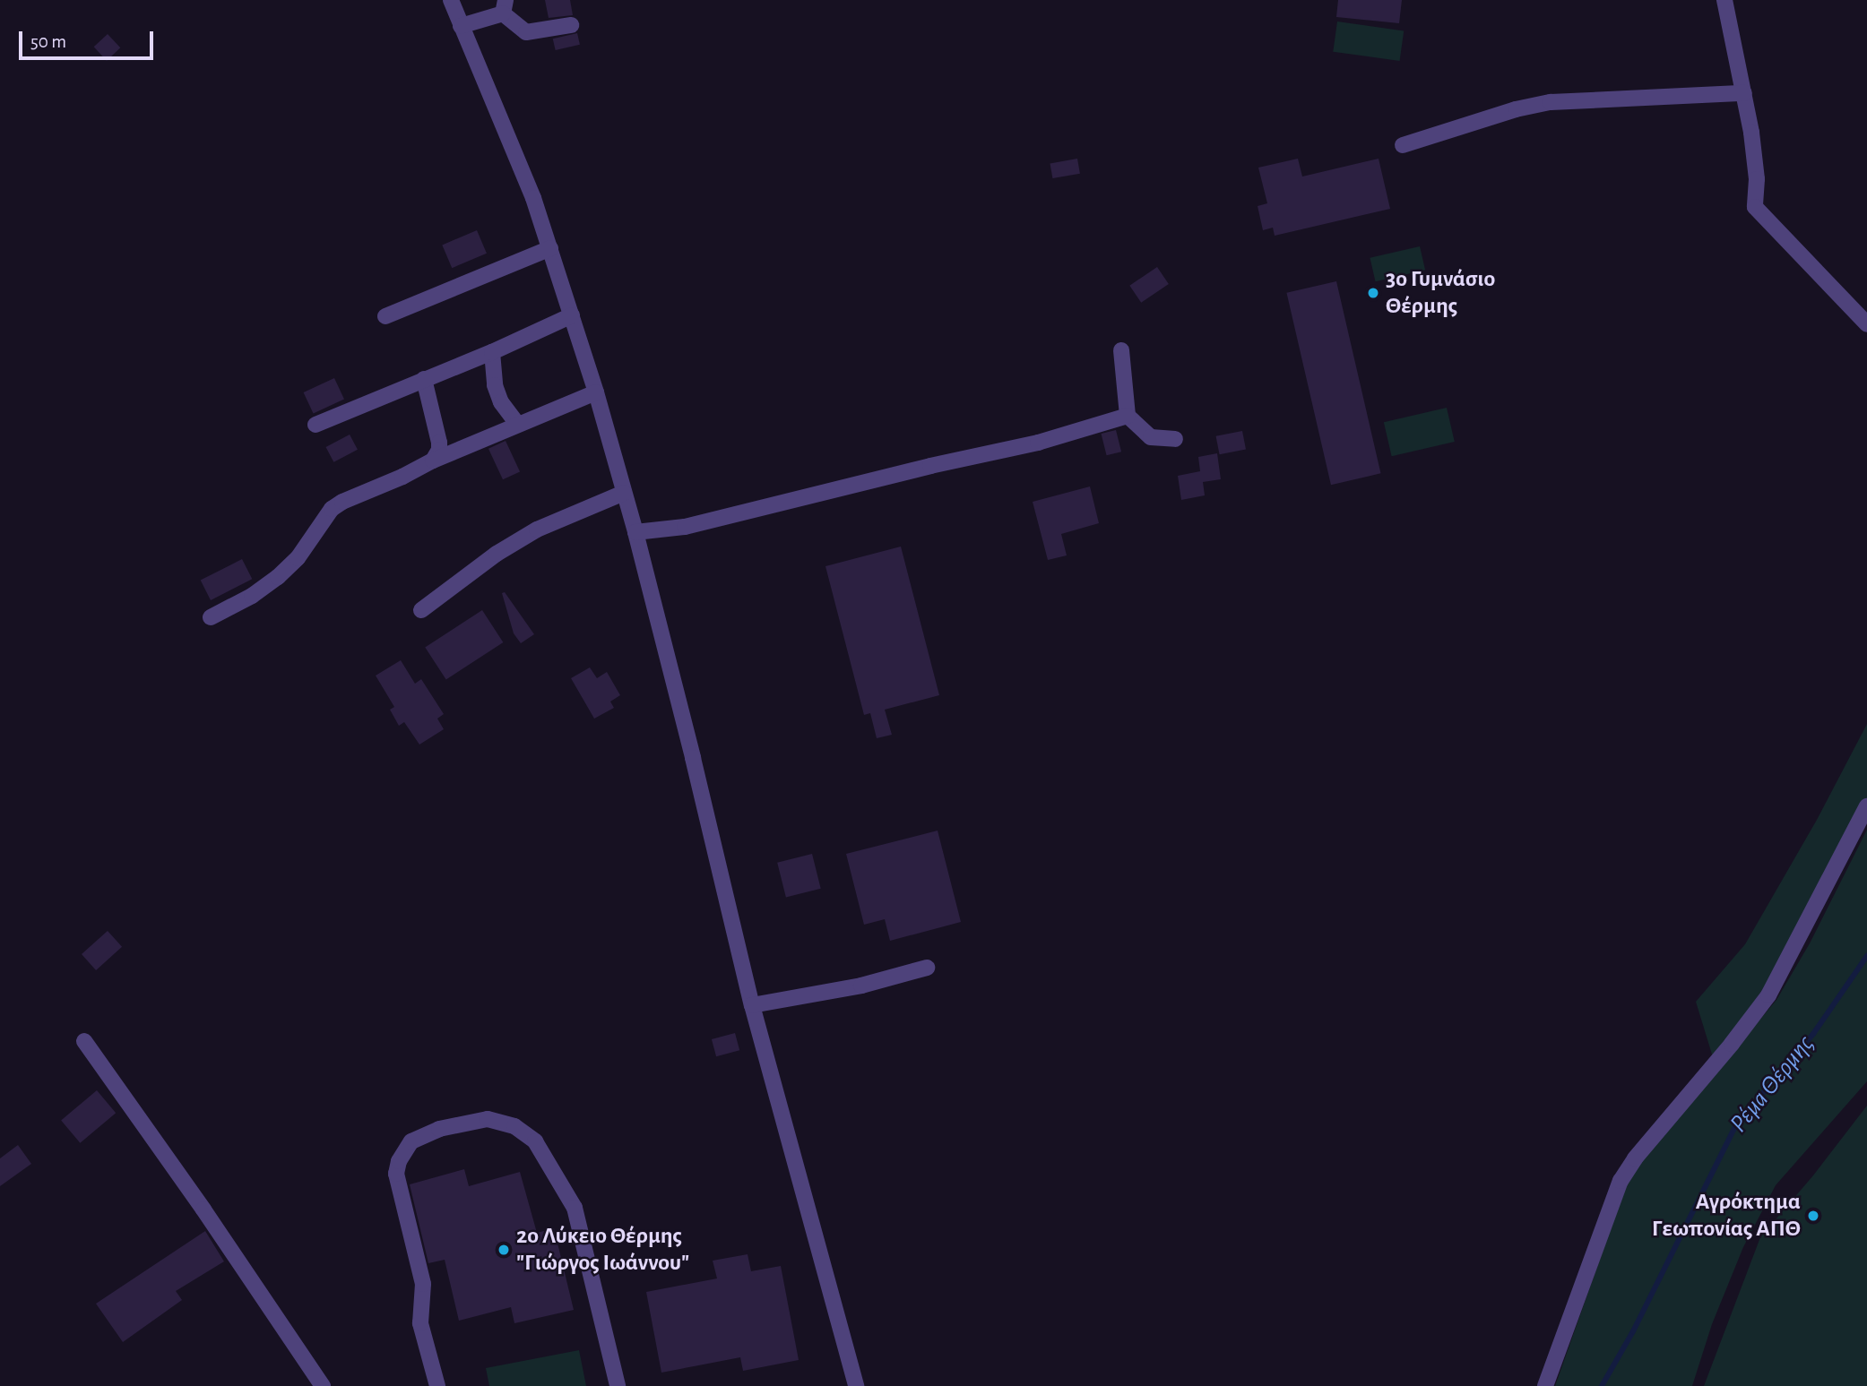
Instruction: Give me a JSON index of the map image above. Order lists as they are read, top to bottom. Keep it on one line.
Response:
{"water":["Ρέμα Θέρμης"],"places":["3ο Γυμνάσιο Θέρμης","Αγρόκτημα Γεωπονίας ΑΠΘ","2ο Λύκειο Θέρμης \"Γιώργος Ιωάννου\""],"scale_bar":"50 m"}
